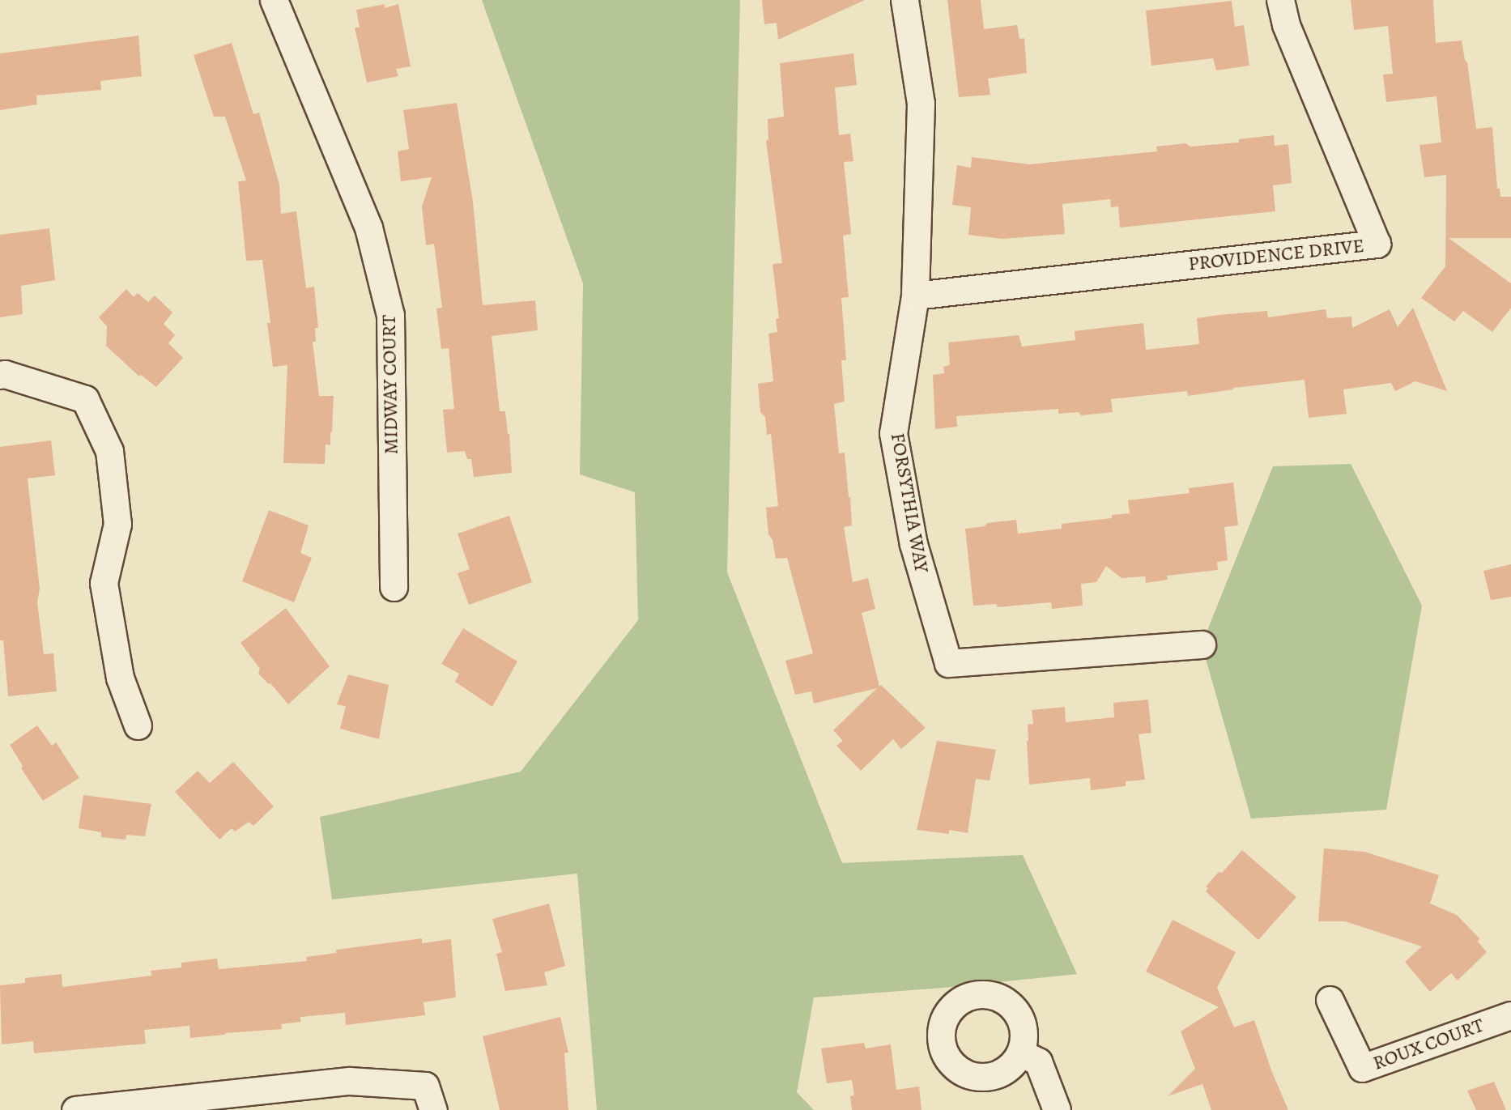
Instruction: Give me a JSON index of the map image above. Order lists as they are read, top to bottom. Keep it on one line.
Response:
{"streets":{"street":["PROVIDENCE DRIVE","MIDWAY COURT","FORSYTHIA WAY","ROUX COURT"]},"crossings":[["PROVIDENCE DRIVE","FORSYTHIA WAY"]]}
